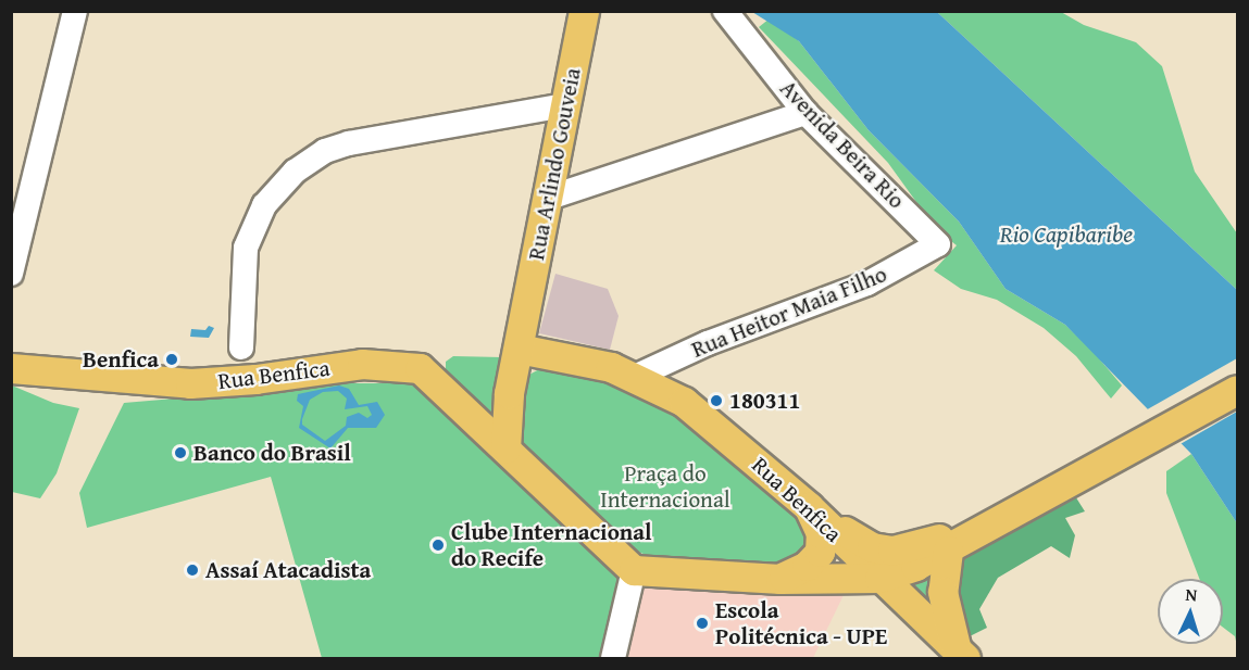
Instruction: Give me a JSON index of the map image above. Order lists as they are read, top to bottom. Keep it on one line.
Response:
{"streets":{"main road":["Rua Arlindo Gouveia","Rua Benfica"],"street":["Avenida Beira Rio","Rua Heitor Maia Filho"]},"crossings":[["Avenida Beira Rio","Rua Heitor Maia Filho"],["Rua Arlindo Gouveia","Rua Benfica"],["Rua Heitor Maia Filho","Rua Benfica"]],"water":["Rio Capibaribe"],"parks":["Praça do Internacional"],"places":["Benfica","180311","Banco do Brasil","Clube Internacional do Recife","Assaí Atacadista","Escola Politécnica - UPE"],"north":"top"}
